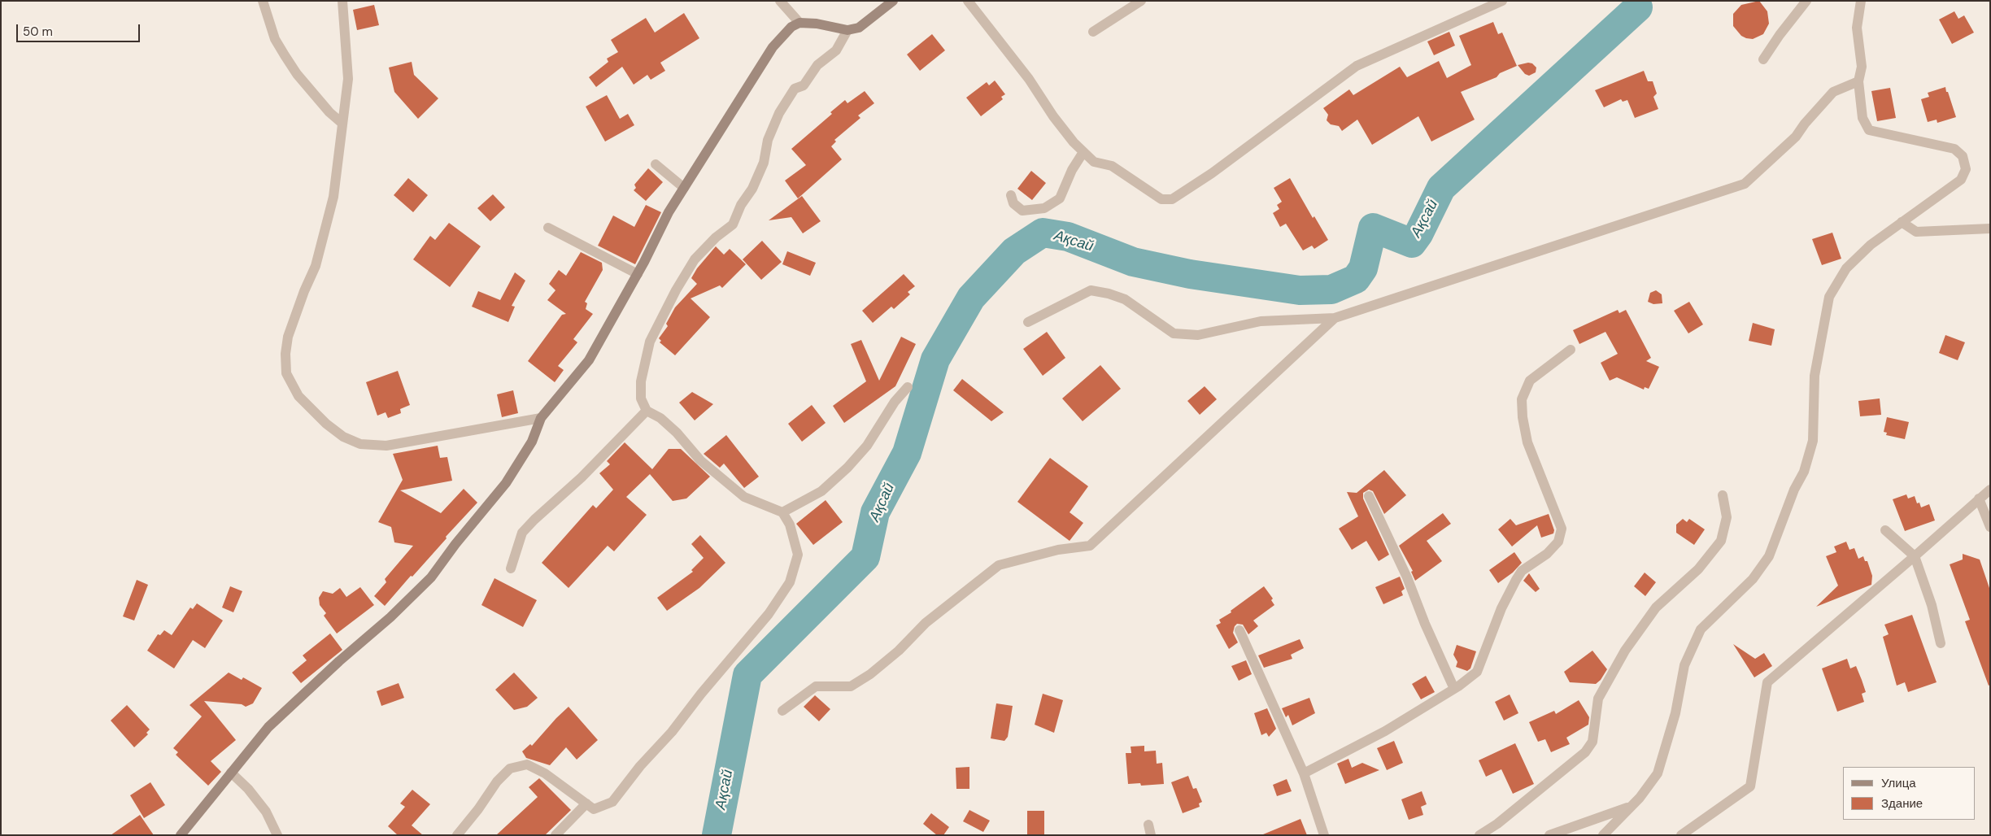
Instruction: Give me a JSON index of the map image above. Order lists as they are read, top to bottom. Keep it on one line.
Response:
{"water":["Ақсай"],"legend":["Улица","Здание"],"scale_bar":"50 m"}
